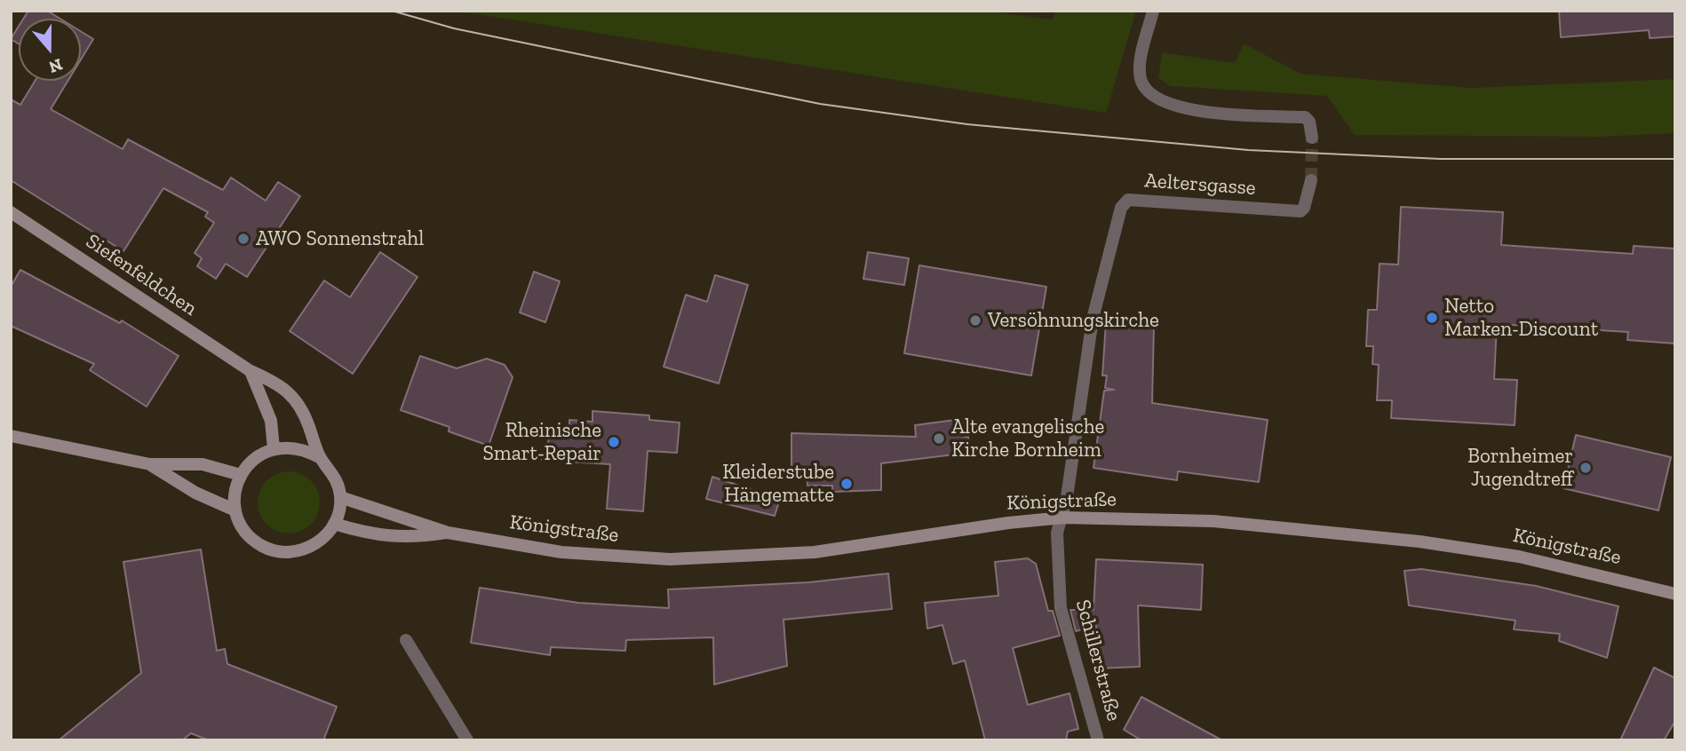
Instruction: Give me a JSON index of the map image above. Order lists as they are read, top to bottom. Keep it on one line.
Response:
{"streets":{"street":["Aeltersgasse","Siefenfeldchen","Königstraße","Schillerstraße"]},"crossings":[["Aeltersgasse","Königstraße"],["Aeltersgasse","Schillerstraße"],["Siefenfeldchen","Königstraße"],["Königstraße","Schillerstraße"]],"places":["AWO Sonnenstrahl","Netto Marken-Discount","Versöhnungskirche","Alte evangelische Kirche Bornheim","Rheinische Smart-Repair","Bornheimer Jugendtreff","Kleiderstube Hängematte"],"north":"bottom"}
